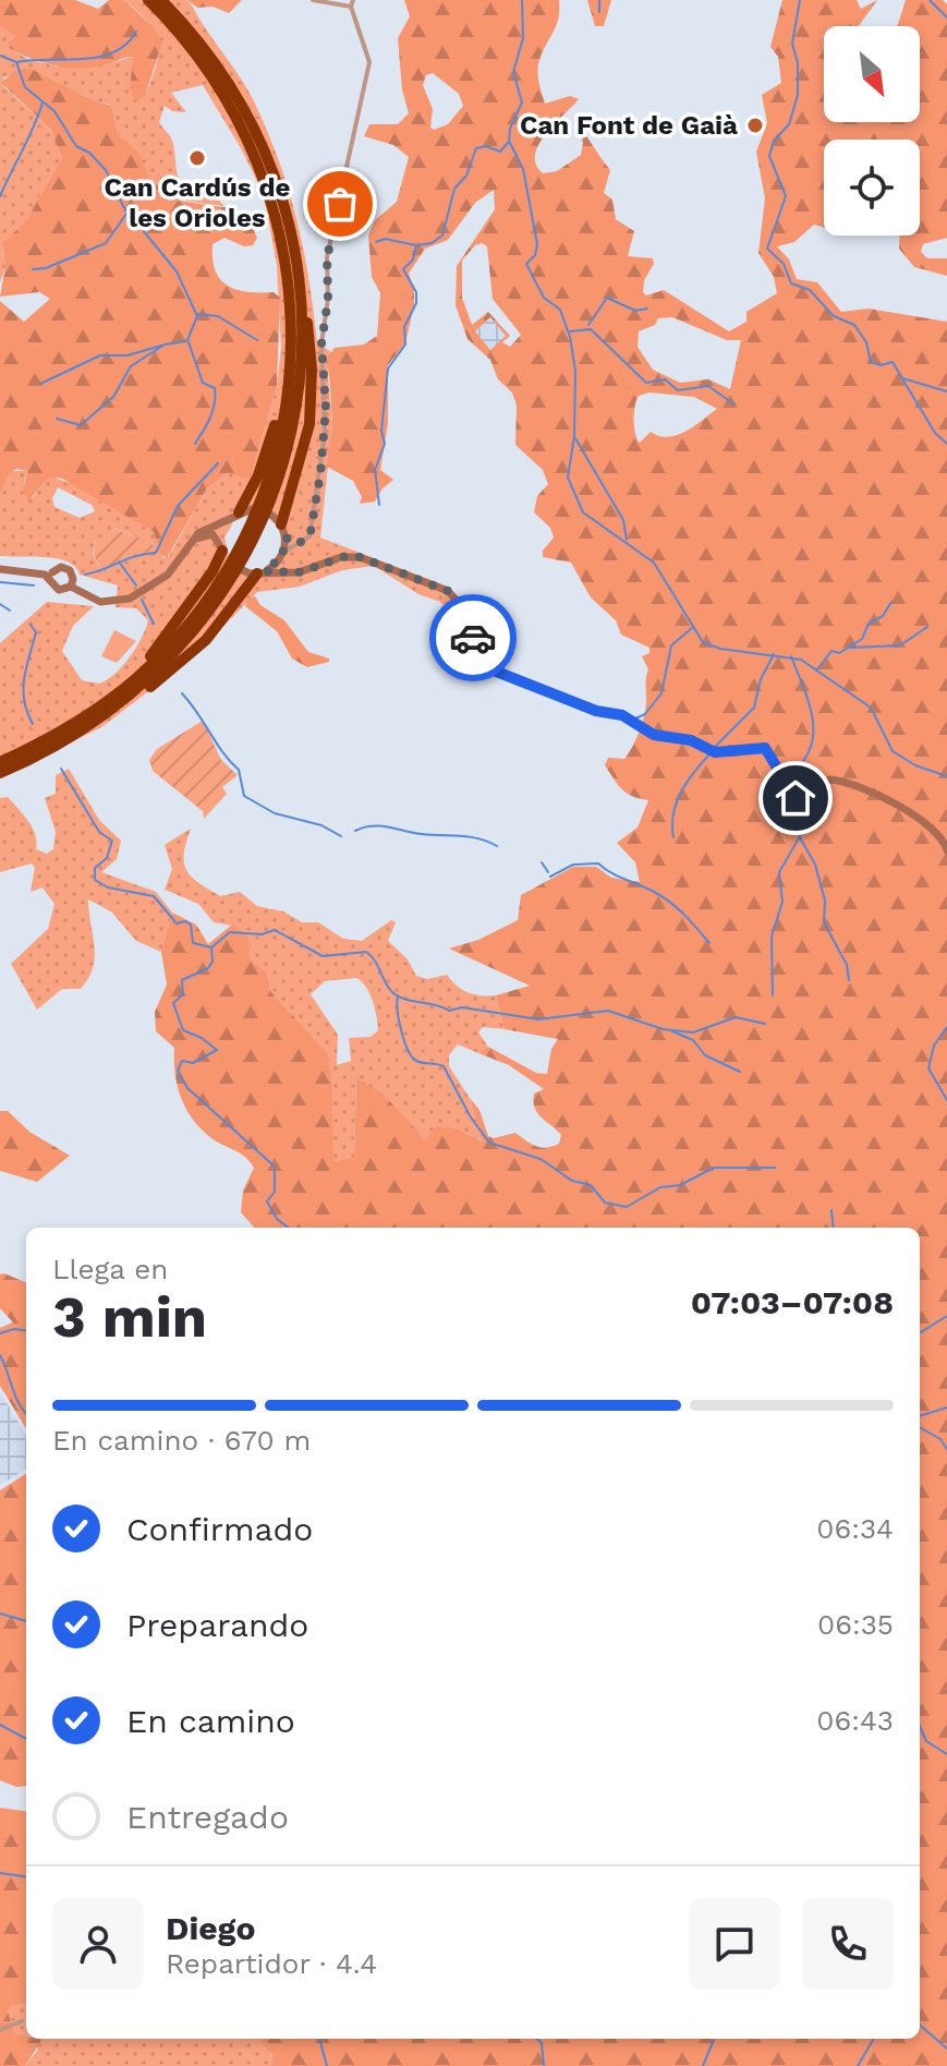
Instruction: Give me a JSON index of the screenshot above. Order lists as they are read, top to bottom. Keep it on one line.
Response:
{"places":["Can Font de Gaià","Can Cardús de les Orioles"],"north":"bottom right","page":{"heading":["3 min","Llega en","07:03–07:08"],"panel":["Diego","Repartidor · 4.4"],"bar":"En camino · 670 m","list":[["Confirmado","06:34"],["Preparando","06:35"],["En camino","06:43"],"Entregado"]}}
